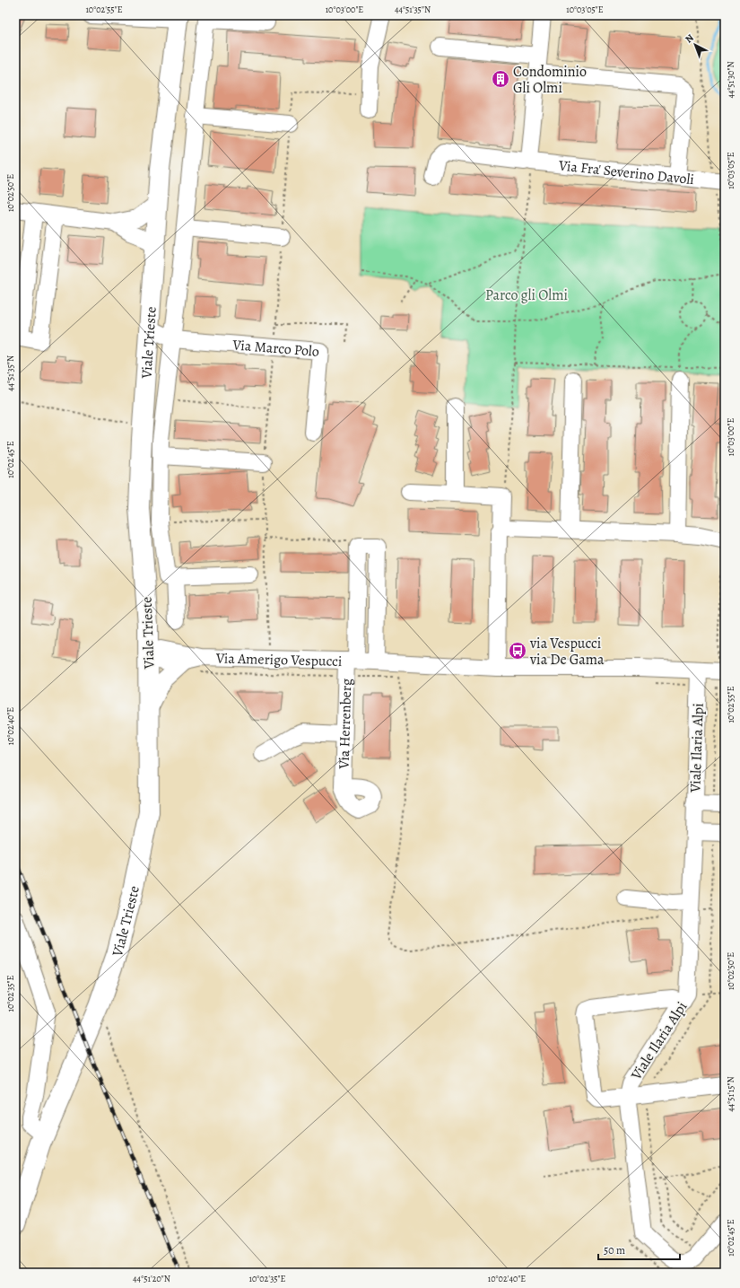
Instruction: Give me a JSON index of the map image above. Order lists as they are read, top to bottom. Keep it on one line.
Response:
{"streets":{"main road":["Viale Trieste"],"street":["Via Fra' Severino Davoli","Via Marco Polo","Via Amerigo Vespucci","Via Herrenberg","Viale Ilaria Alpi"]},"crossings":[["Viale Trieste","Via Marco Polo"],["Viale Trieste","Via Amerigo Vespucci"],["Via Amerigo Vespucci","Via Herrenberg"],["Via Amerigo Vespucci","Viale Ilaria Alpi"]],"parks":["Parco gli Olmi"],"places":{"building":["Condominio Gli Olmi"],"bus stop":["via Vespucci via De Gama"]},"scale_bar":"50 m","north":"top left","coordinates":["10°02'55\"E","10°03'00\"E","44°51'35\"N","10°03'05\"E","44°51'30\"N","10°02'50\"E","10°02'45\"E","10°02'40\"E","10°02'35\"E","44°51'15\"N","44°51'20\"N"]}
